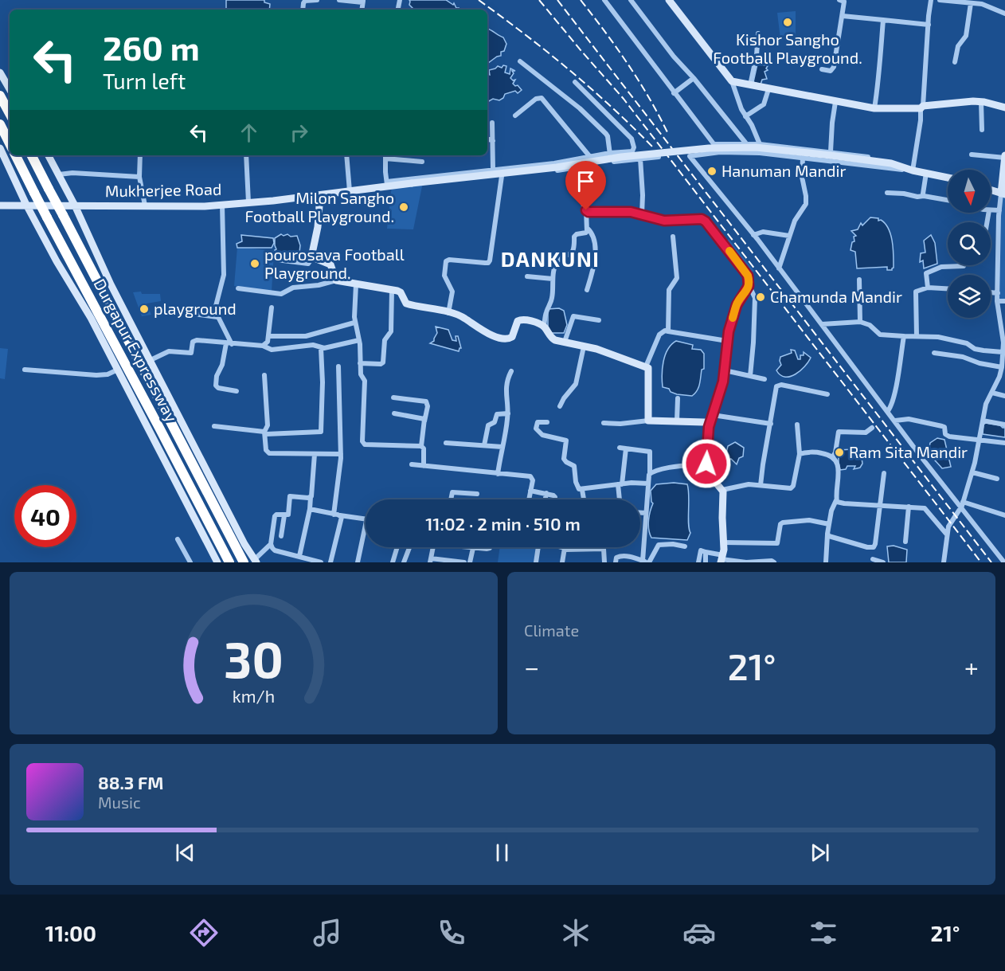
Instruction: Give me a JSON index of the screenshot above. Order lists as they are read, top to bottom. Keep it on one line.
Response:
{"streets":{"highway":["Durgapur Expressway"],"street":["Mukherjee Road"]},"districts":["DANKUNI"],"places":["Kishor Sangho Football Playground.","Hanuman Mandir","Milon Sangho Football Playground.","pourosava Football Playground.","Chamunda Mandir","playground","Ram Sita Mandir"],"north":"bottom","page":{"turn":["260 m","Turn left"],"limit":"40","trip":"11:02 · 2 min · 510 m","tile":"Climate","heat":["−","21°","+"],"song":["88.3 FM","Music"],"tabs":["11:00","21°"],"gauge":["30","km/h"]}}
